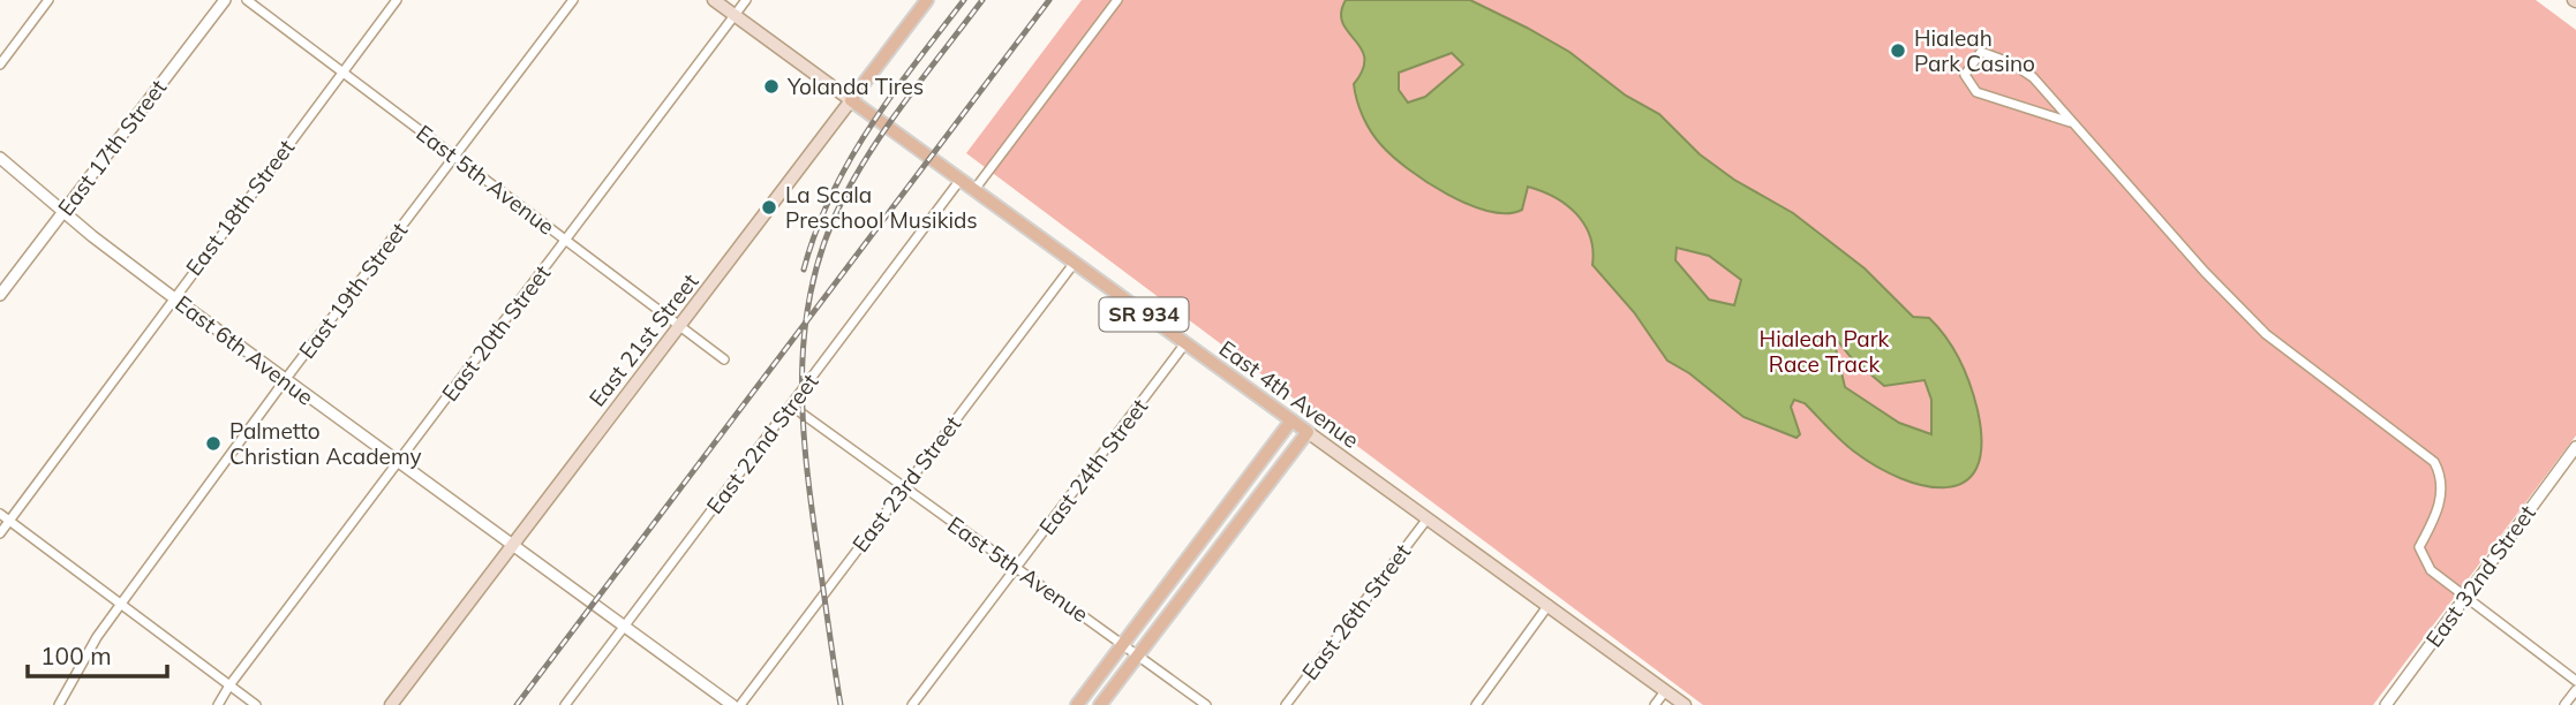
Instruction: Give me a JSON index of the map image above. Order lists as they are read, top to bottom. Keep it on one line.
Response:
{"streets":{"main road":["SR 934","East 21st Street","East 4th Avenue"],"street":["East 17th Street","East 5th Avenue","East 18th Street","East 19th Street","East 20th Street","East 6th Avenue","East 22nd Street","East 24th Street","East 23rd Street","East 32nd Street","East 26th Street"]},"crossings":[["East 17th Street","East 6th Avenue"],["East 5th Avenue","East 18th Street"],["East 5th Avenue","East 19th Street"],["East 5th Avenue","East 20th Street"],["East 5th Avenue","East 21st Street"],["East 5th Avenue","East 22nd Street"],["East 5th Avenue","East 24th Street"],["East 5th Avenue","East 23rd Street"],["East 18th Street","East 6th Avenue"],["East 19th Street","East 6th Avenue"],["East 20th Street","East 6th Avenue"],["East 20th Street","East 4th Avenue"],["East 21st Street","East 6th Avenue"],["East 21st Street","East 4th Avenue"],["East 6th Avenue","East 22nd Street"],["East 4th Avenue","East 22nd Street"],["East 4th Avenue","East 24th Street"],["East 4th Avenue","East 23rd Street"],["East 4th Avenue","East 26th Street"]],"parks":["Hialeah Park Race Track"],"places":["Hialeah Park Casino","Yolanda Tires","La Scala Preschool Musikids","Palmetto Christian Academy"],"scale_bar":"100 m"}
